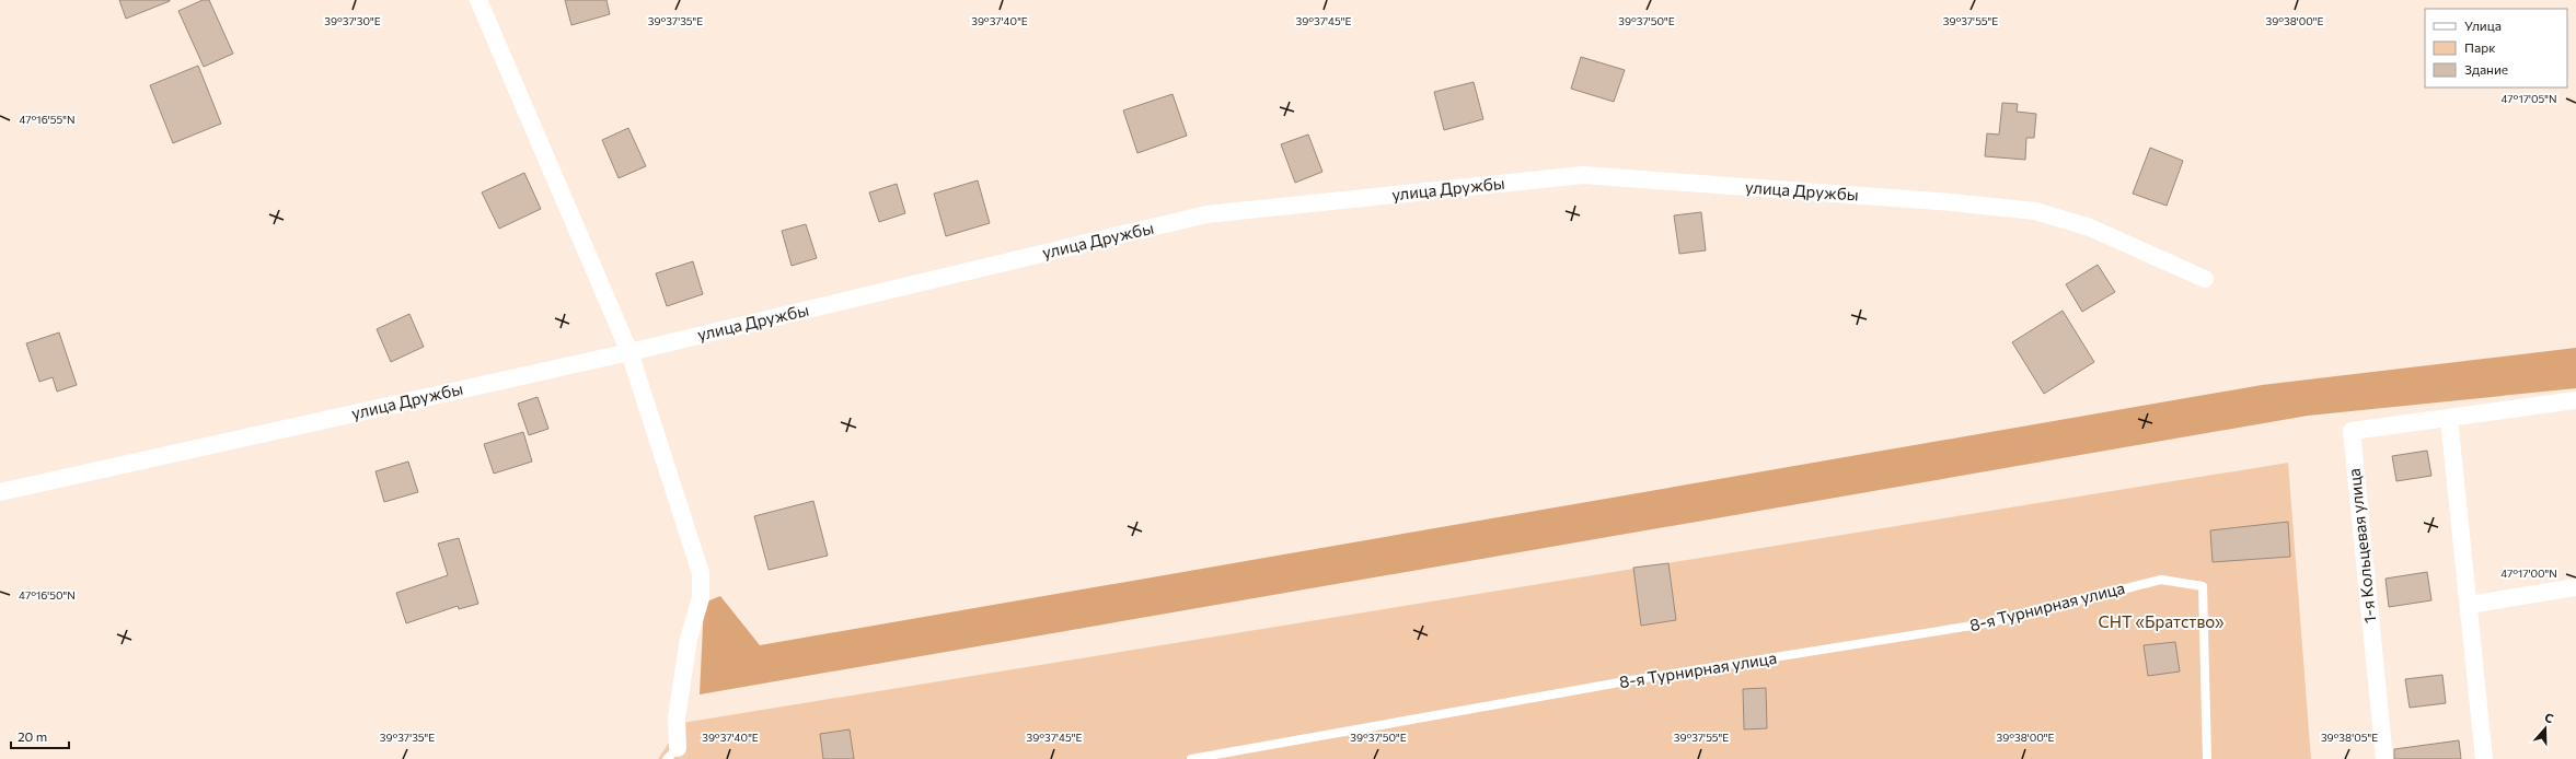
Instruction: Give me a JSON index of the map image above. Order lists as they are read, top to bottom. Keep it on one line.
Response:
{"streets":{"street":["улица Дружбы","1-я Кольцевая улица"],"lane":["8-я Турнирная улица"]},"parks":["СНТ «Братство»"],"legend":["Улица","Парк","Здание"],"scale_bar":"20 m","north":"top","coordinates":["39°37'50\"E","39°38'00\"E","39°37'30\"E","39°37'35\"E","39°37'40\"E","39°37'45\"E","39°37'55\"E","47°17'05\"N","47°16'55\"N","47°17'00\"N","47°16'50\"N","39°38'05\"E"]}
